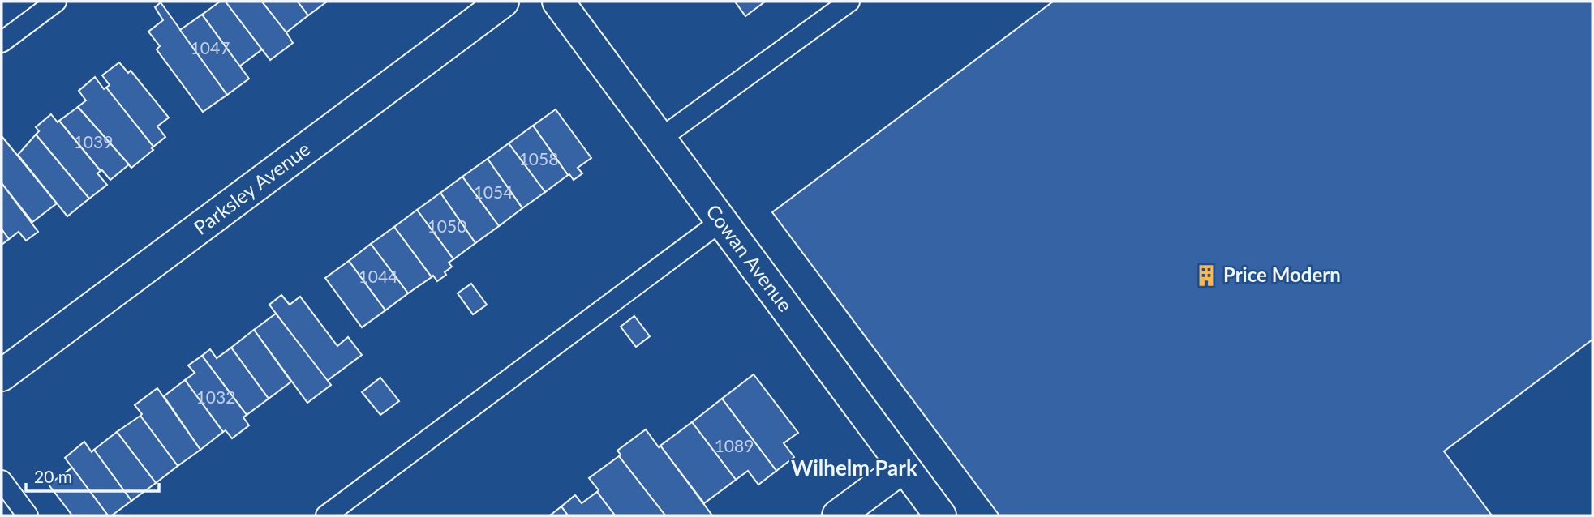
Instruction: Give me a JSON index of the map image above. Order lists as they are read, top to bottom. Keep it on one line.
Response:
{"streets":{"street":["Parksley Avenue","Cowan Avenue"]},"districts":["Wilhelm Park"],"places":{"building":["Price Modern"]},"house_numbers":["1047","1039","1058","1054","1050","1044","1032","1089"],"scale_bar":"20 m"}
